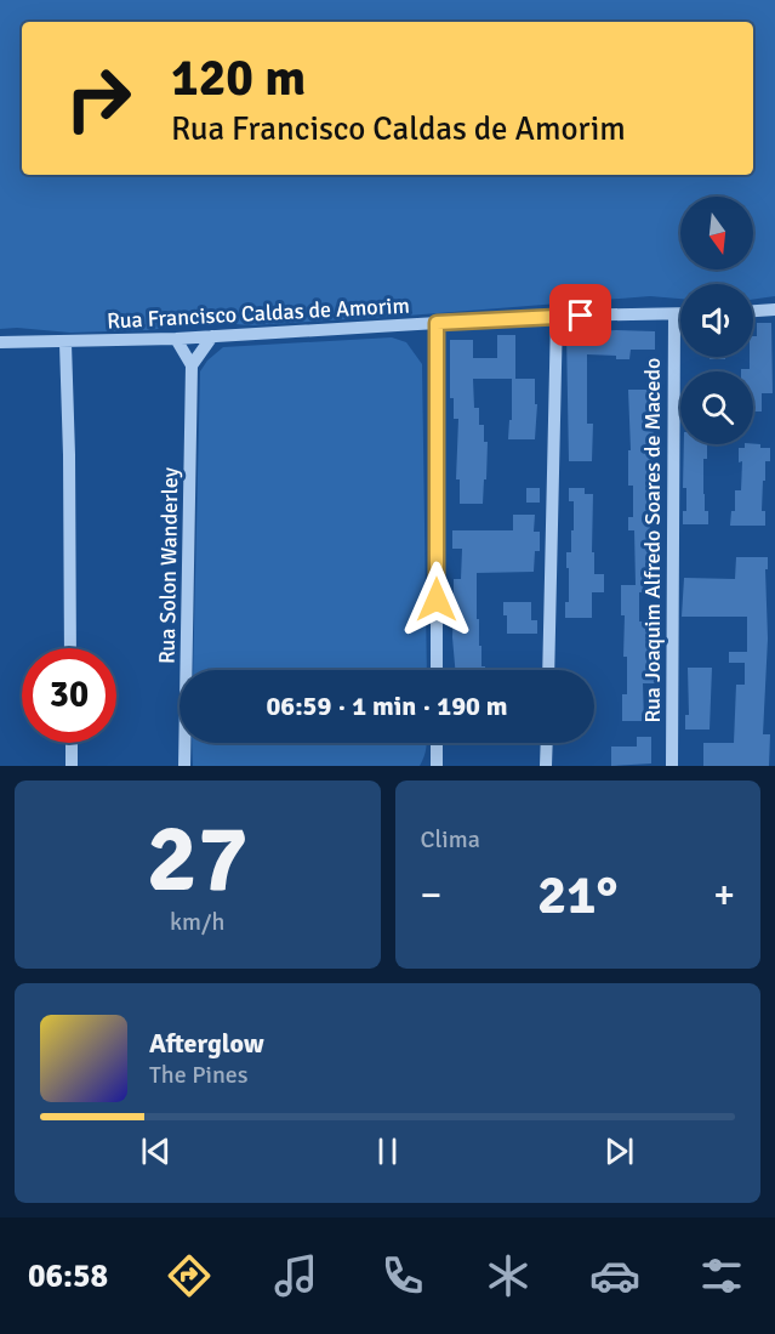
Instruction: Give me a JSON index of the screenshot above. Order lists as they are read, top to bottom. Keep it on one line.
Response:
{"streets":{"street":["Rua Francisco Caldas de Amorim","Rua Joaquim Alfredo Soares de Macedo","Rua Solon Wanderley"]},"crossings":[["Rua Francisco Caldas de Amorim","Rua Joaquim Alfredo Soares de Macedo"]],"north":"bottom","page":{"turn":["120 m","Rua Francisco Caldas de Amorim"],"limit":"30","trip":"06:59 · 1 min · 190 m","tile":[["27","km/h"],"Clima"],"heat":["−","21°","+"],"song":["Afterglow","The Pines"],"tabs":"06:58"}}
